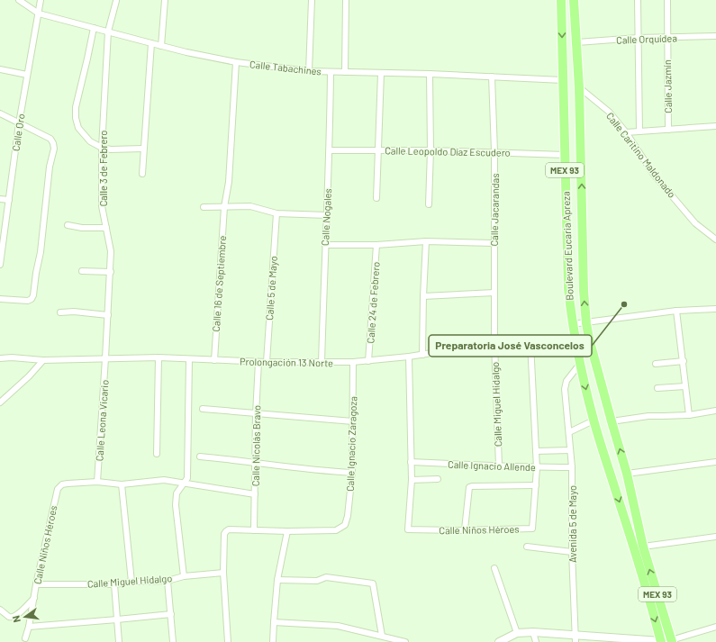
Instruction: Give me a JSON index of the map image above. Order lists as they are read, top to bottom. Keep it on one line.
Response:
{"streets":{"main road":["MEX 93","Boulevard Eucaria Apreza"],"street":["Calle Orquídea","Calle Tabachines","Calle Jazmín","Calle Oro","Calle Leopoldo Díaz Escudero","Calle Caritino Maldonado","Calle 3 de Febrero","Calle Jacarandas","Calle Nogales","Calle 16 de Septiembre","Calle 5 de Mayo","Calle 24 de Febrero","Prolongación 13 Norte","Calle Miguel Hidalgo","Calle Leona Vicario","Calle Ignacio Zaragoza","Calle Nicolás Bravo","Calle Ignacio Allende","Avenida 5 de Mayo","Calle Niños Héroes"]},"crossings":[["Calle Orquídea","Calle Jazmín"],["Calle Orquídea","Boulevard Eucaria Apreza"],["Calle Tabachines","Calle Oro"],["Calle Tabachines","Calle 3 de Febrero"],["Calle Tabachines","Calle Jacarandas"],["Calle Tabachines","Calle Nogales"],["Calle Tabachines","Boulevard Eucaria Apreza"],["Calle Tabachines","Calle 16 de Septiembre"],["Calle Leopoldo Díaz Escudero","Calle Jacarandas"],["Calle Leopoldo Díaz Escudero","Calle Nogales"],["Calle Leopoldo Díaz Escudero","Boulevard Eucaria Apreza"],["Calle Caritino Maldonado","Boulevard Eucaria Apreza"],["Calle 3 de Febrero","Prolongación 13 Norte"],["Calle 3 de Febrero","Calle Leona Vicario"],["MEX 93","Boulevard Eucaria Apreza"],["MEX 93","Prolongación 13 Norte"],["MEX 93","Avenida 5 de Mayo"],["Calle Jacarandas","Prolongación 13 Norte"],["Calle Jacarandas","Calle Miguel Hidalgo"],["Calle Nogales","Prolongación 13 Norte"],["Boulevard Eucaria Apreza","Prolongación 13 Norte"],["Calle 16 de Septiembre","Prolongación 13 Norte"],["Calle 5 de Mayo","Prolongación 13 Norte"],["Calle 24 de Febrero","Prolongación 13 Norte"],["Prolongación 13 Norte","Calle Miguel Hidalgo"],["Prolongación 13 Norte","Calle Leona Vicario"],["Prolongación 13 Norte","Calle Ignacio Zaragoza"],["Prolongación 13 Norte","Calle Nicolás Bravo"],["Prolongación 13 Norte","Calle Niños Héroes"],["Calle Miguel Hidalgo","Calle Ignacio Allende"],["Calle Miguel Hidalgo","Calle Niños Héroes"],["Calle Leona Vicario","Calle Niños Héroes"],["Calle Ignacio Allende","Avenida 5 de Mayo"],["Calle Ignacio Allende","Calle Niños Héroes"]],"places":["Preparatoria José Vasconcelos"],"north":"left"}
